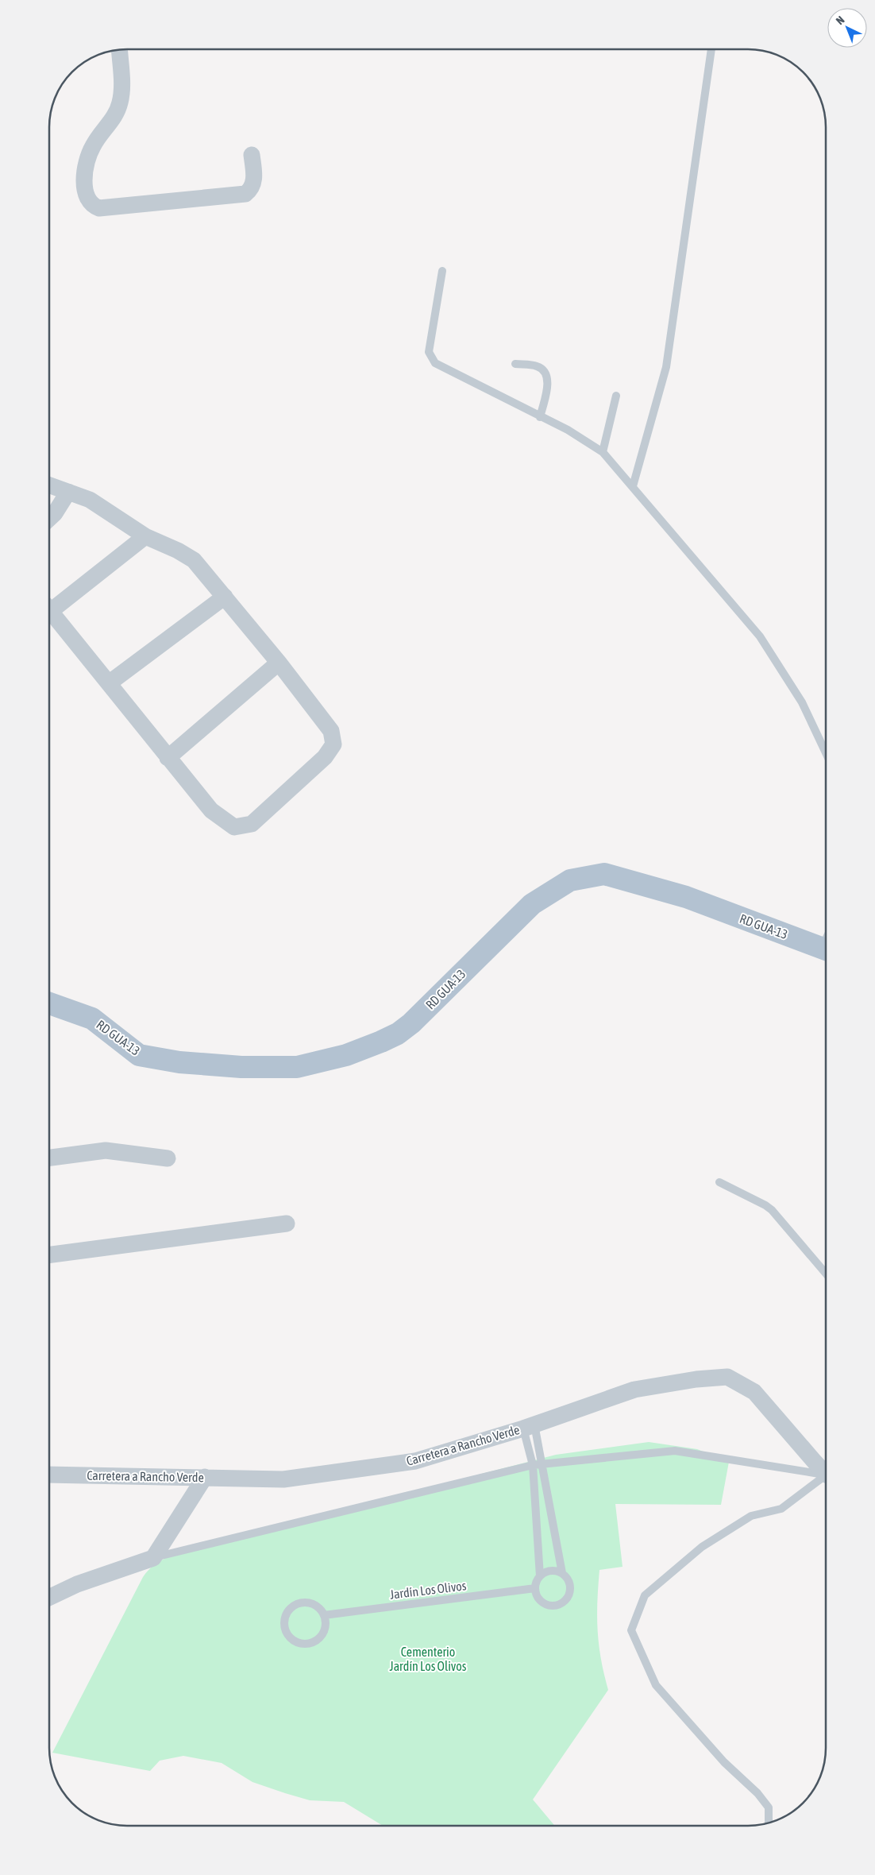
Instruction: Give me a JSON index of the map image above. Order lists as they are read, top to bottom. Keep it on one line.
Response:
{"streets":{"main road":["RD GUA-13"],"street":["Carretera a Rancho Verde"],"lane":["Jardín Los Olivos"]},"parks":["Cementerio Jardín Los Olivos"],"north":"top left"}
